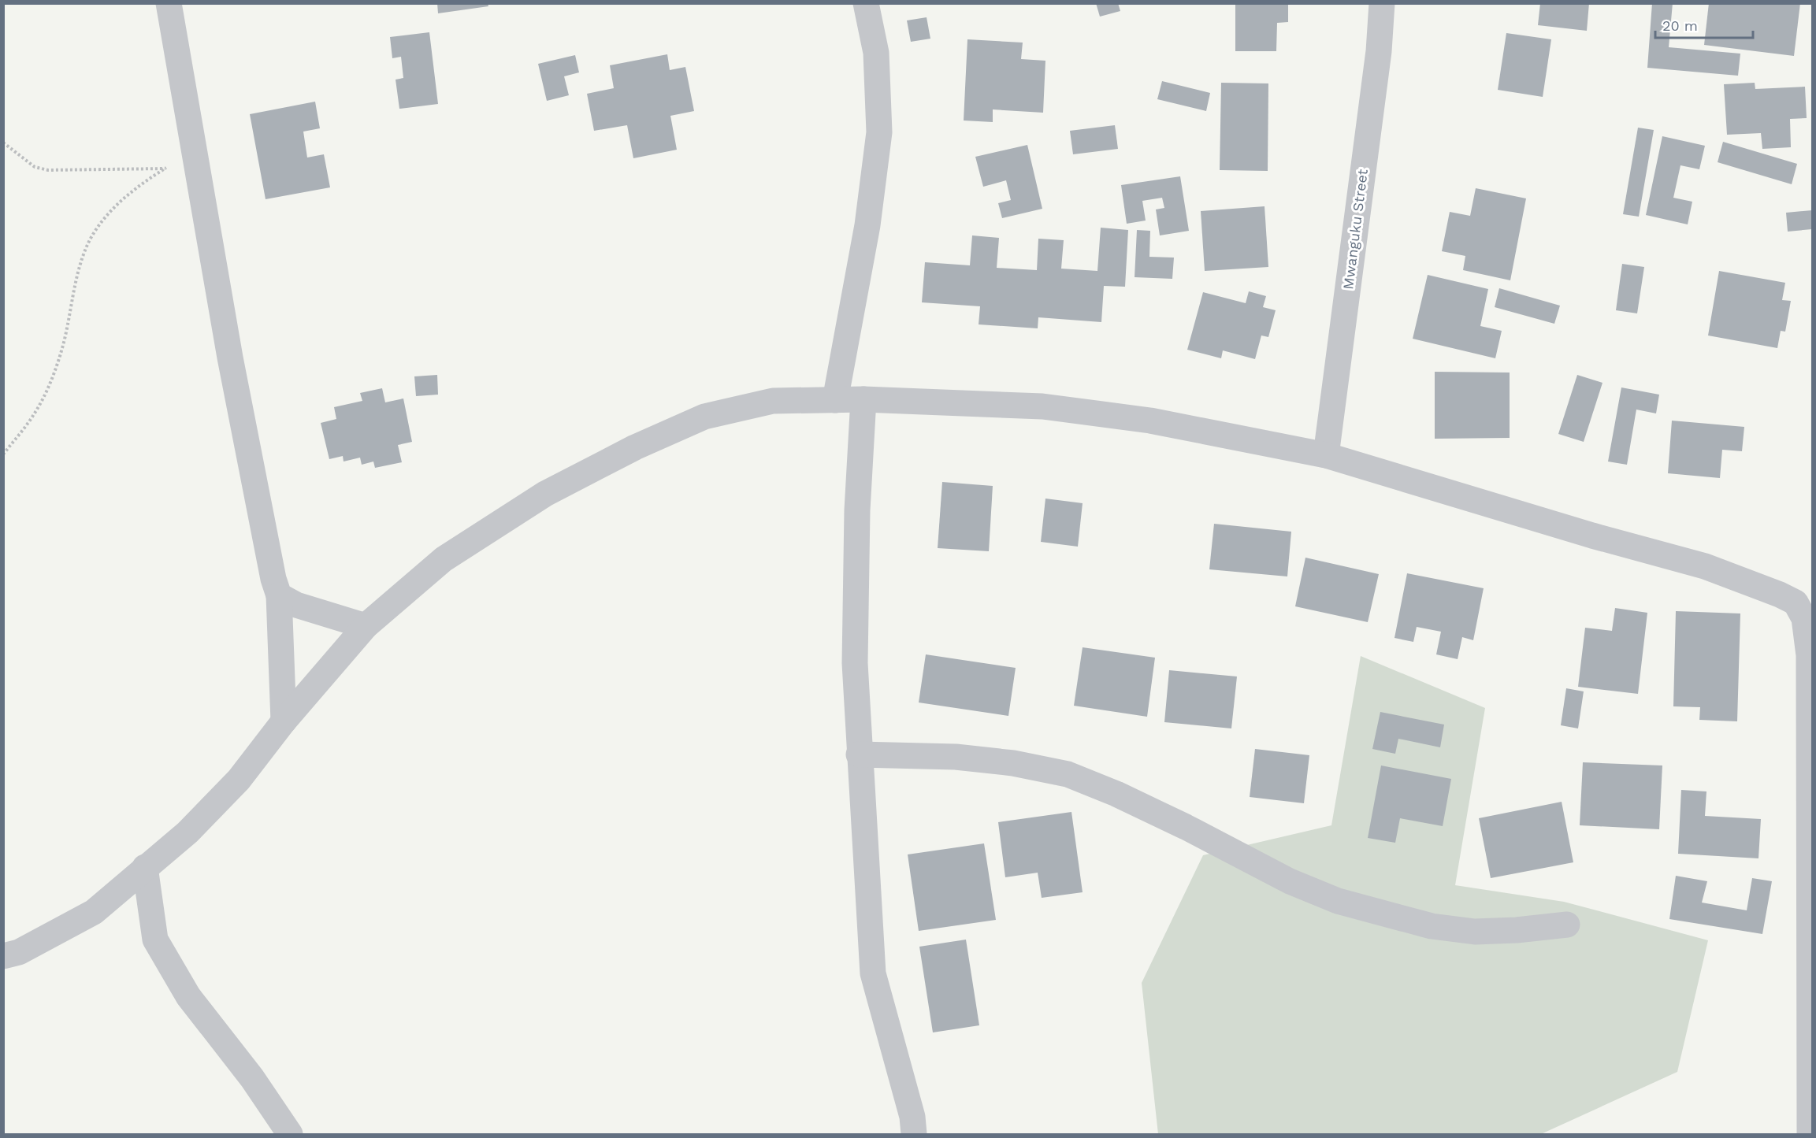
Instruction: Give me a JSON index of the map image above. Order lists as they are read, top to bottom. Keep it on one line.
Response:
{"streets":{"street":["Mwanguku Street"]},"scale_bar":"20 m"}
